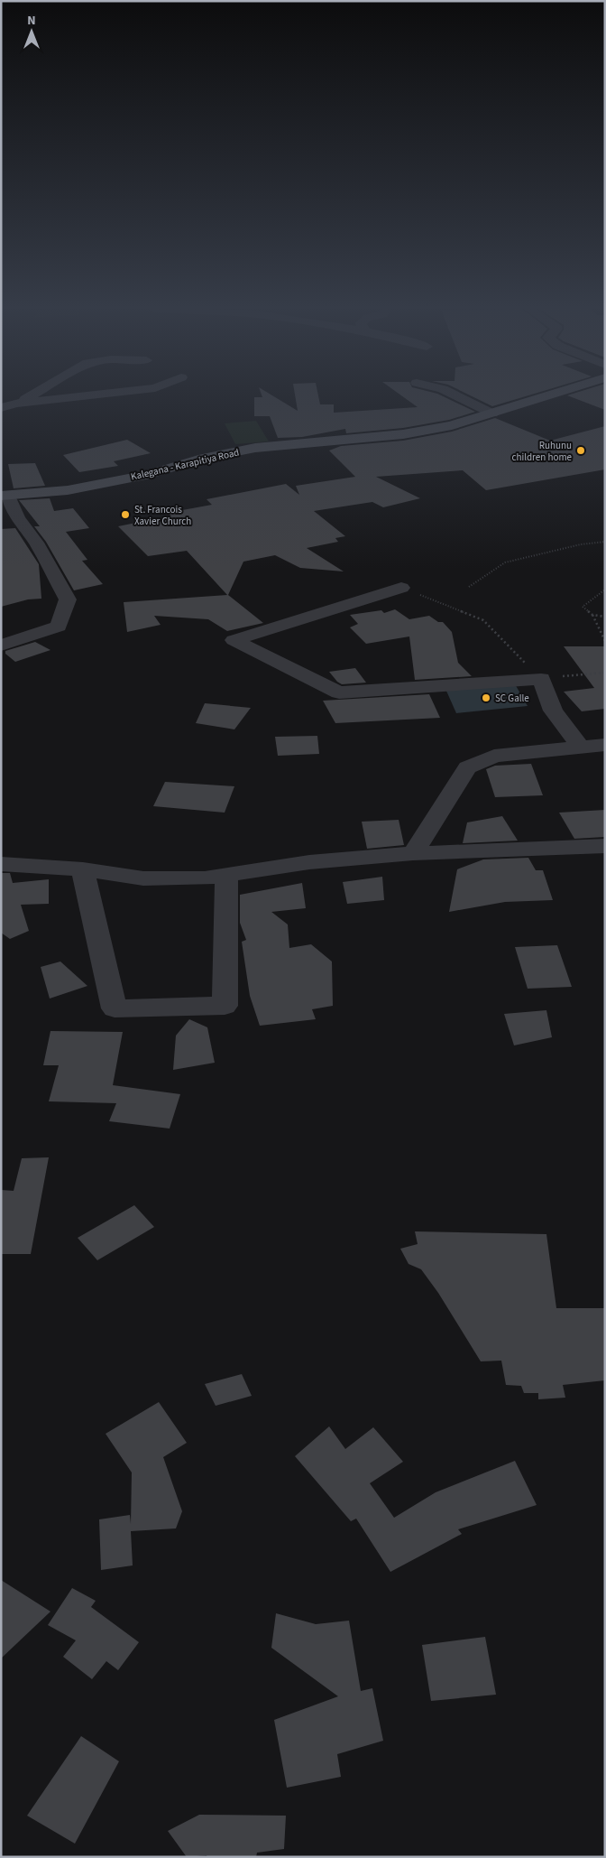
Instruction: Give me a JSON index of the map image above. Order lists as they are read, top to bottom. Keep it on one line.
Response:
{"streets":{"main road":["Kalegana - Karapitiya Road"]},"places":["Ruhunu children home","St. Francois Xavier Church","SC Galle"],"north":"top"}
